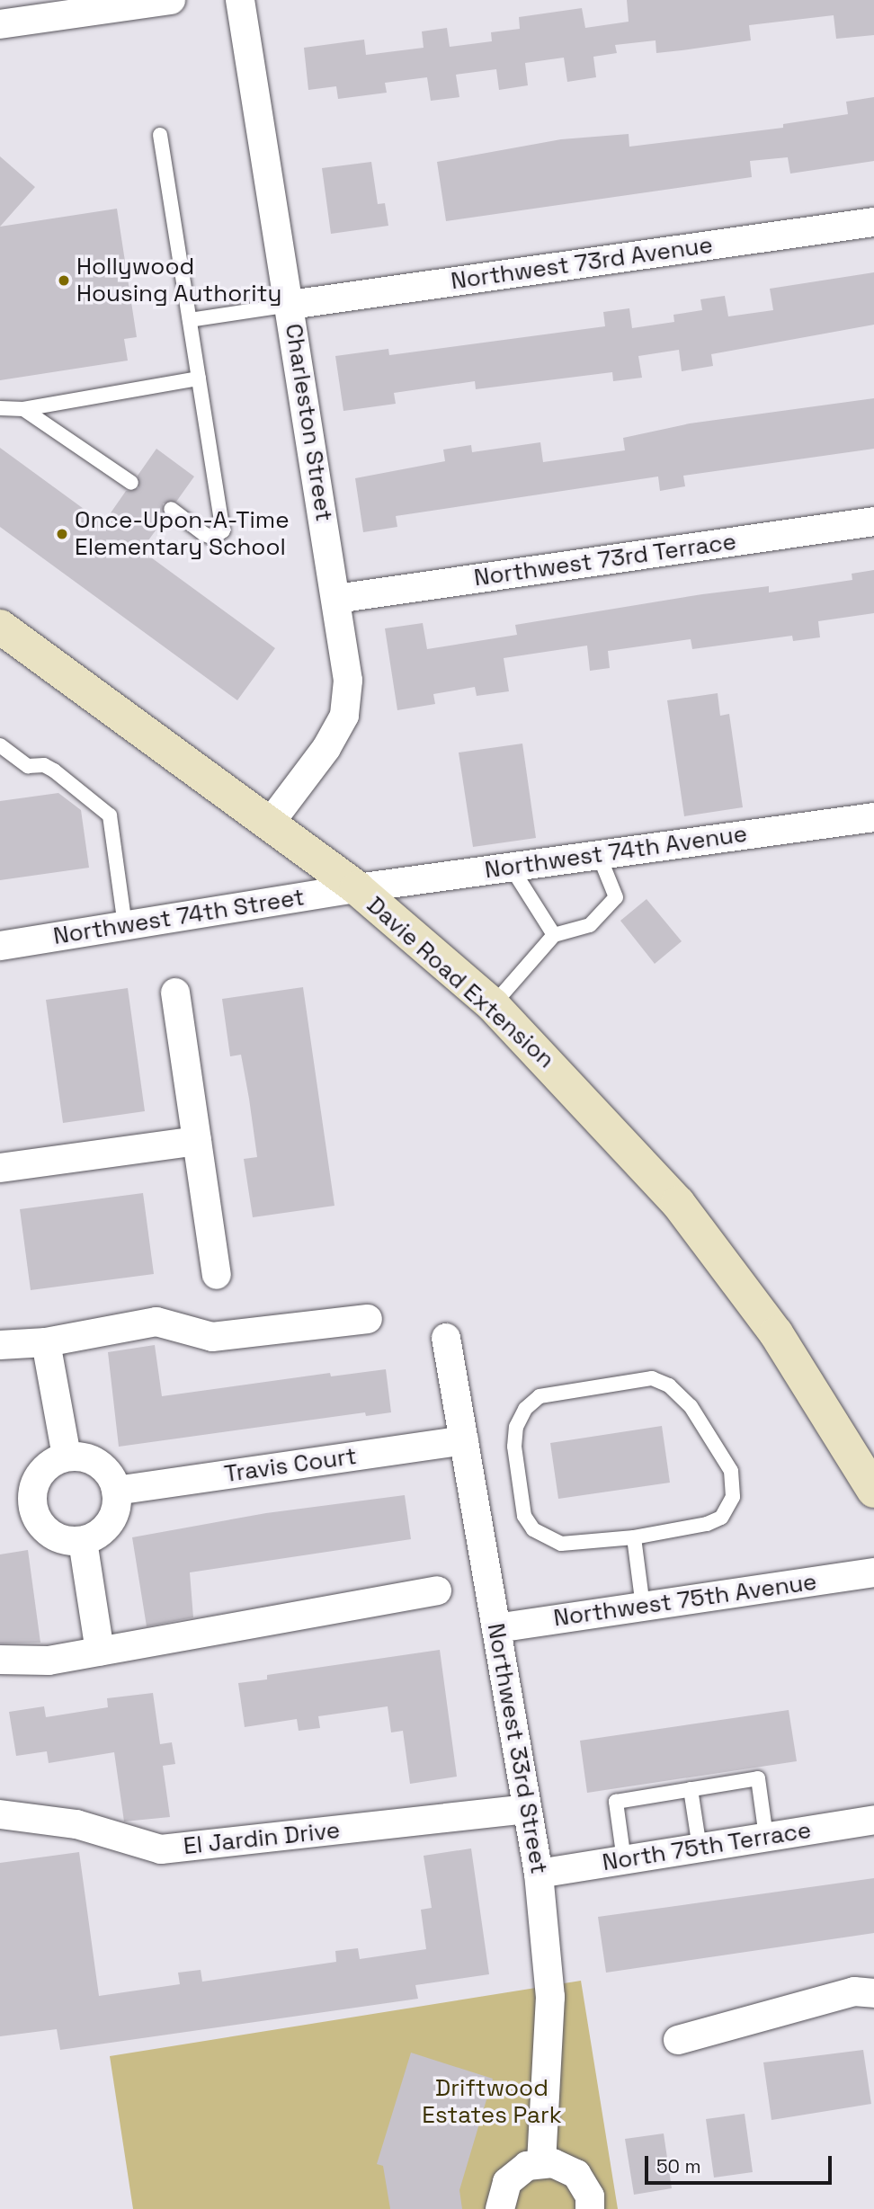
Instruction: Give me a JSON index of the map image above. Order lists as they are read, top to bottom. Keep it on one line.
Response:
{"streets":{"main road":["Davie Road Extension"],"street":["Northwest 73rd Avenue","Charleston Street","Northwest 73rd Terrace","Northwest 74th Avenue","Northwest 74th Street","Travis Court","Northwest 75th Avenue","Northwest 33rd Street","El Jardin Drive","North 75th Terrace"]},"crossings":[["Northwest 73rd Avenue","Charleston Street"],["Charleston Street","Northwest 73rd Terrace"],["Charleston Street","Davie Road Extension"],["Northwest 74th Avenue","Northwest 74th Street"],["Northwest 74th Avenue","Davie Road Extension"],["Northwest 74th Street","Davie Road Extension"],["Travis Court","Northwest 33rd Street"],["Northwest 75th Avenue","Northwest 33rd Street"],["Northwest 33rd Street","El Jardin Drive"],["Northwest 33rd Street","North 75th Terrace"]],"parks":["Driftwood Estates Park"],"places":["Hollywood Housing Authority","Once-Upon-A-Time Elementary School"],"scale_bar":"50 m"}
